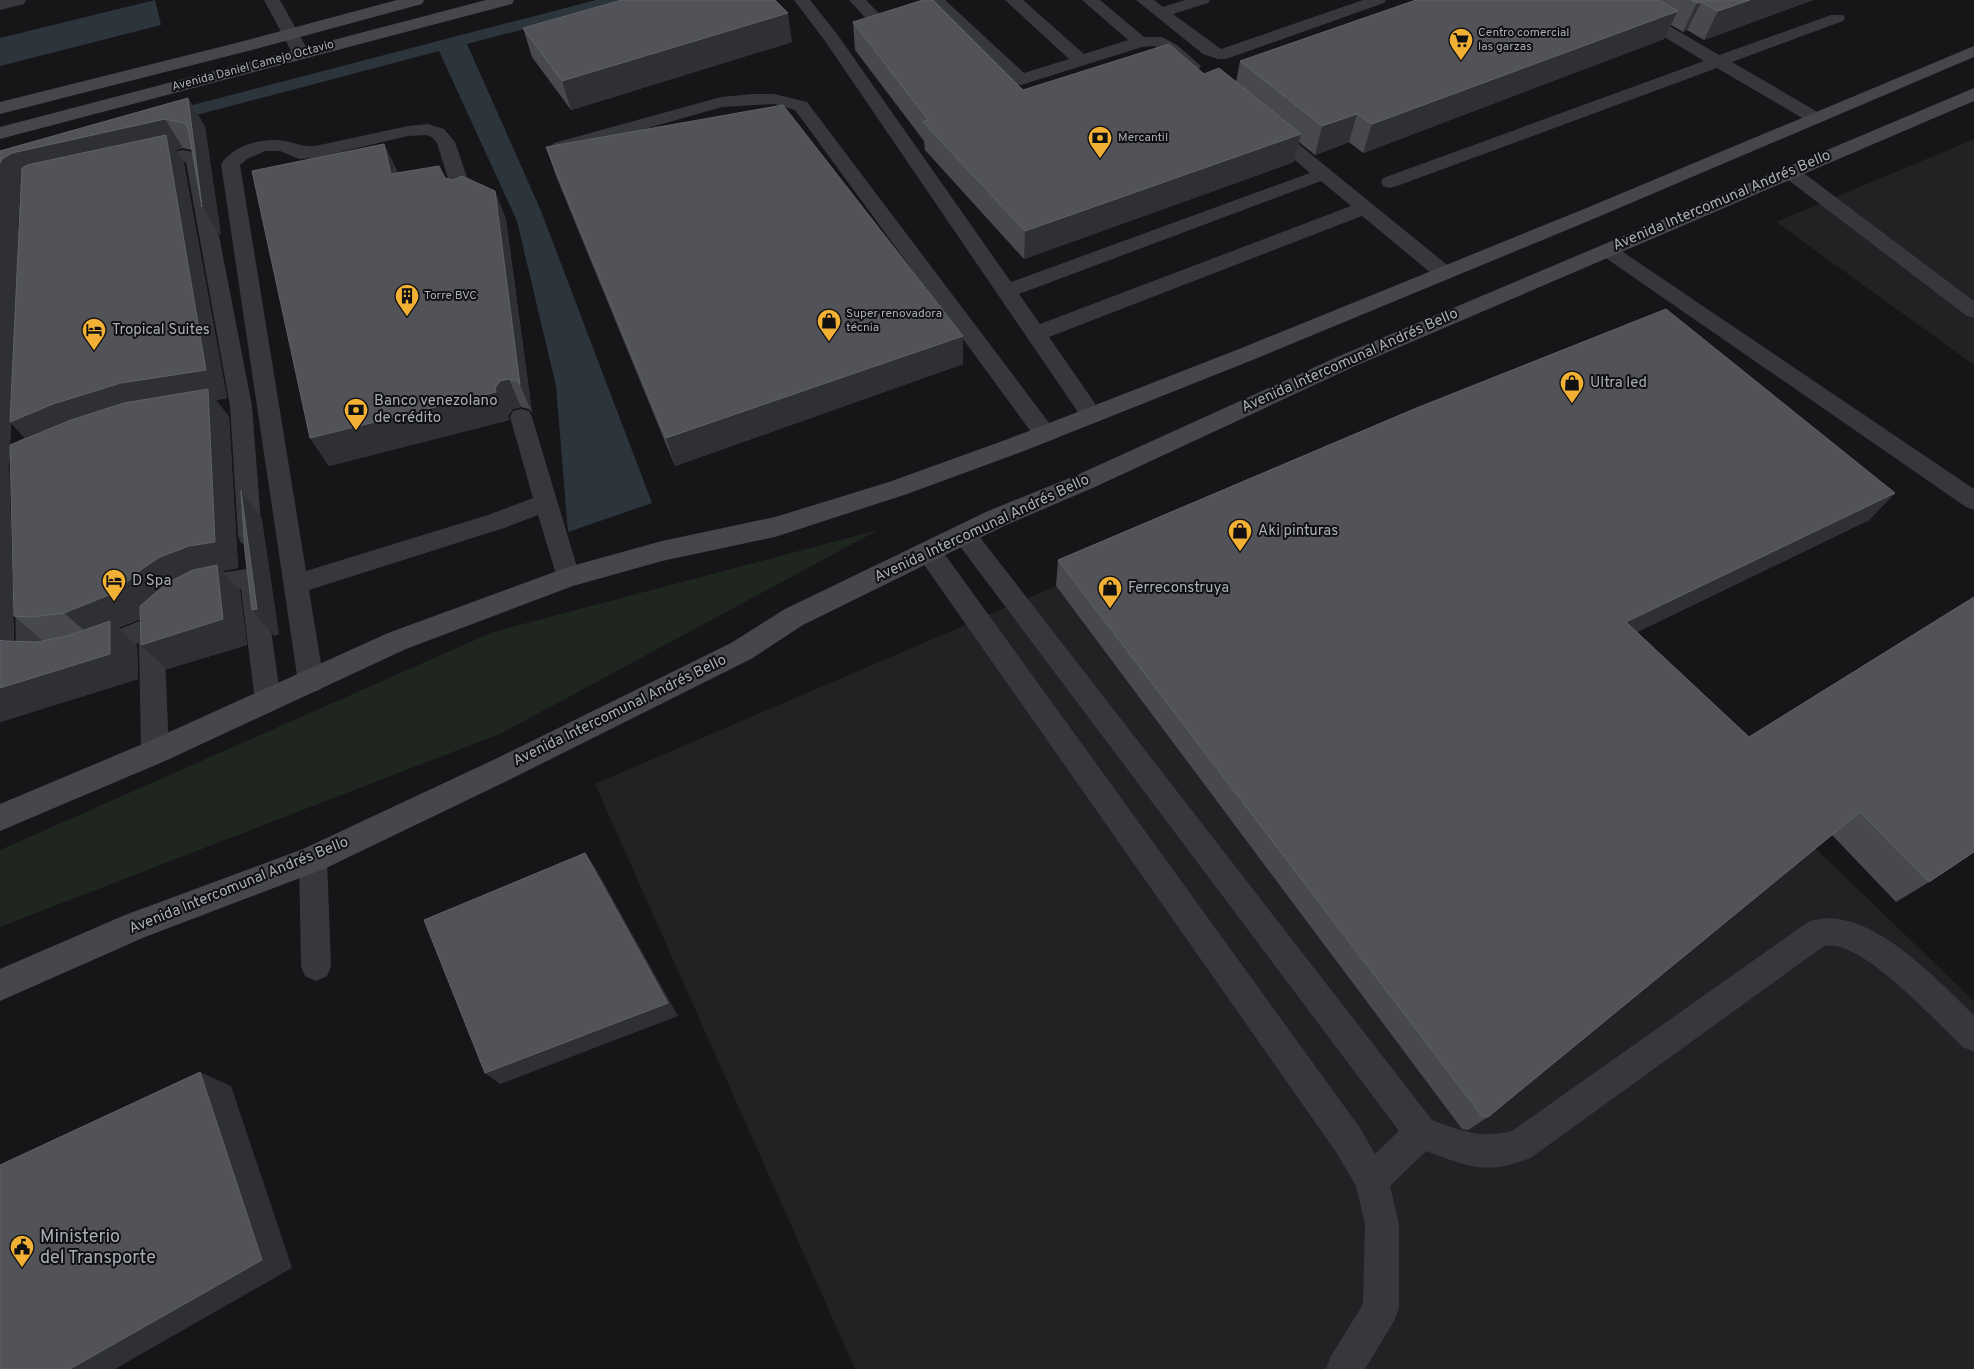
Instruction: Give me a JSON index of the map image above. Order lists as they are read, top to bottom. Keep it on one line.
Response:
{"streets":{"main road":["Avenida Daniel Camejo Octavio","Avenida Intercomunal Andrés Bello"]},"places":{"supermarket":["Centro comercial las garzas"],"bank":["Mercantil","Banco venezolano de crédito"],"building":["Torre BVC"],"shop":["Super renovadora técnia","Ultra led","Aki pinturas","Ferreconstruya"],"hotel":["Tropical Suites","D Spa"],"public building":["Ministerio del Transporte"]}}
